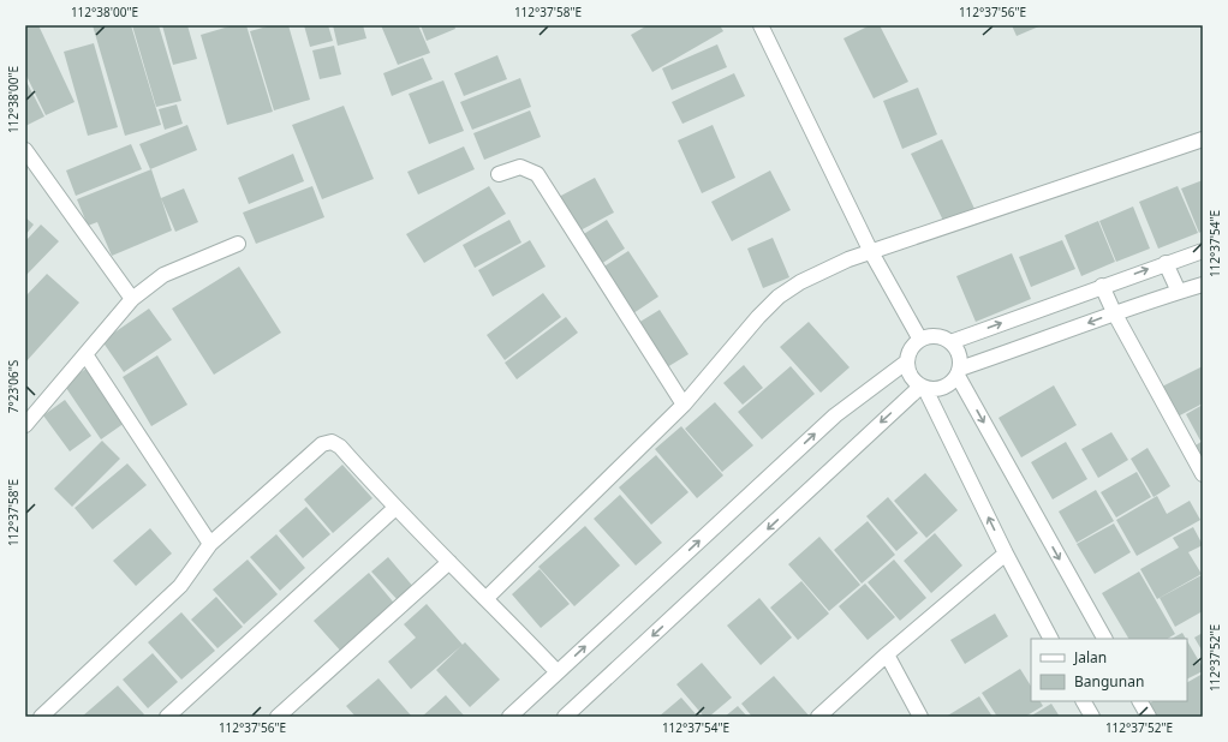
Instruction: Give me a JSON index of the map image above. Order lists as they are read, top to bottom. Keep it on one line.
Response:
{"legend":["Jalan","Bangunan"],"coordinates":["112°38'00\"E","112°37'58\"E","112°37'56\"E","112°37'54\"E","7°23'06\"S","112°37'52\"E"]}
